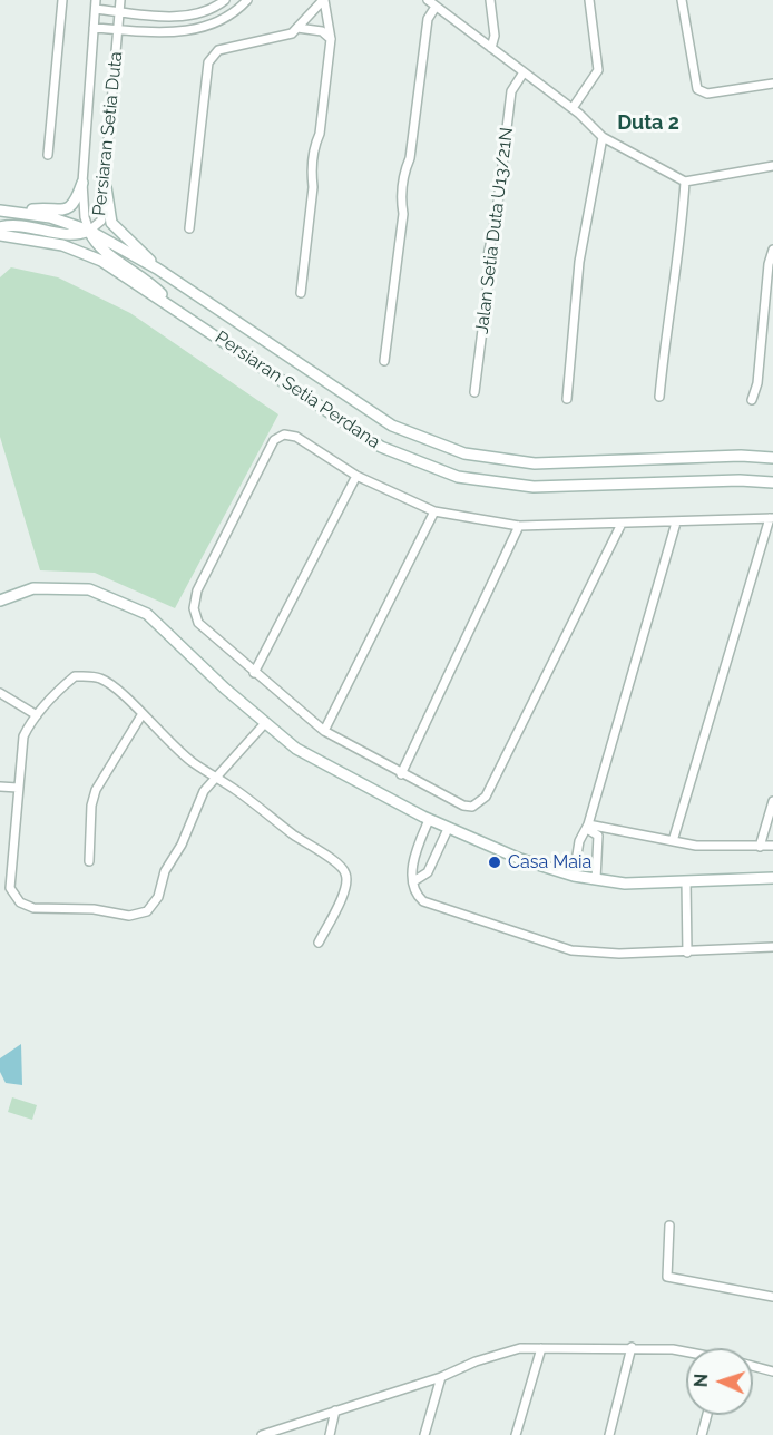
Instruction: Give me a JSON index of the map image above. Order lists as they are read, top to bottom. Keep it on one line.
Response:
{"streets":{"main road":["Persiaran Setia Perdana"],"street":["Persiaran Setia Duta","Jalan Setia Duta U13/21N"]},"crossings":[["Persiaran Setia Duta","Persiaran Setia Perdana"]],"districts":["Duta 2"],"places":["Casa Maia"],"north":"left"}
